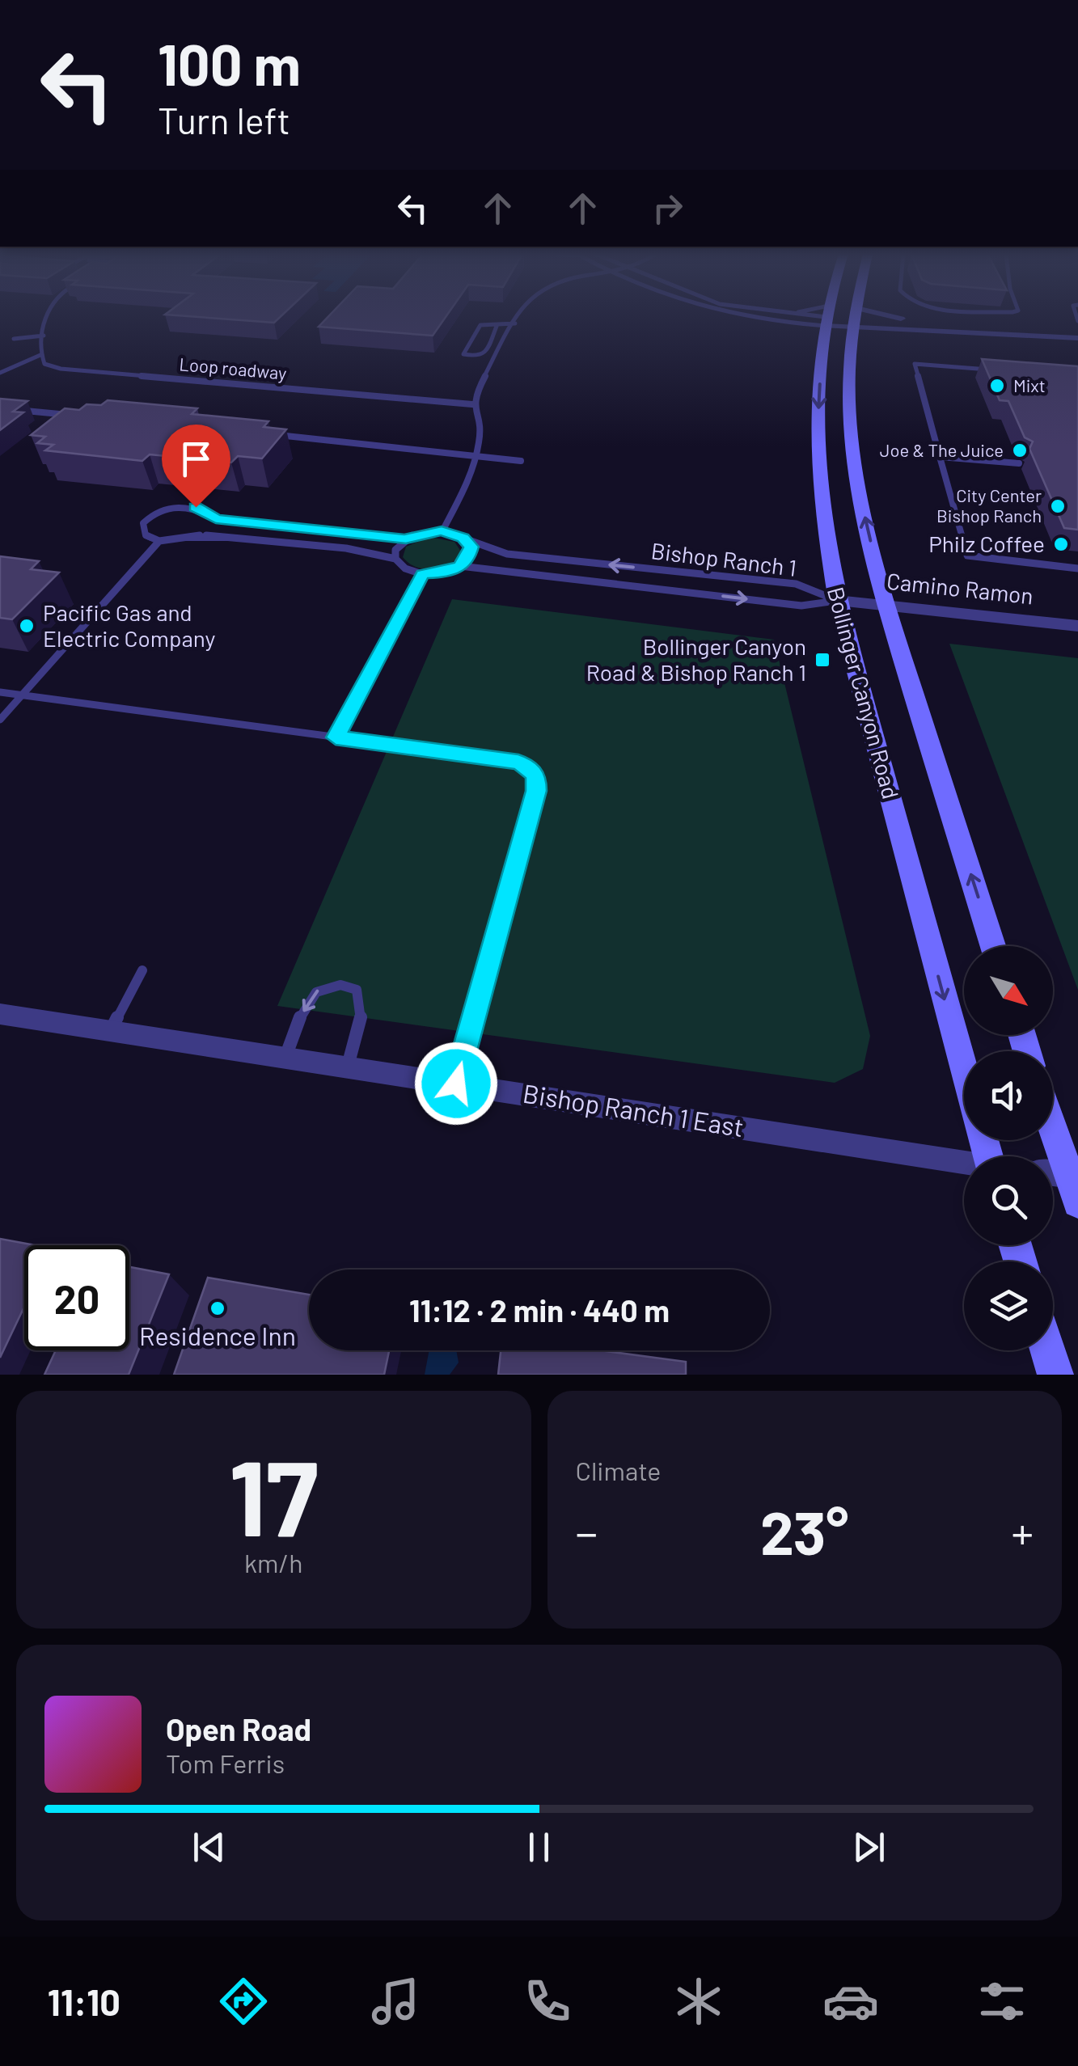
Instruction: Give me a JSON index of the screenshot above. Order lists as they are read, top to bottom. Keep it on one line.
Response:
{"streets":{"main road":["Bollinger Canyon Road"],"street":["Camino Ramon","Bishop Ranch 1 East"],"lane":["Loop roadway","Bishop Ranch 1"]},"crossings":[["Bishop Ranch 1","Camino Ramon"],["Bishop Ranch 1","Bollinger Canyon Road"],["Camino Ramon","Bollinger Canyon Road"]],"places":{"other":["Mixt","Joe & The Juice","City Center Bishop Ranch","Philz Coffee","Pacific Gas and Electric Company","Residence Inn"],"transit":["Bollinger Canyon Road & Bishop Ranch 1"]},"north":"bottom right","page":{"turn":["100 m","Turn left"],"limit":"20","trip":"11:12 · 2 min · 440 m","tile":[["17","km/h"],"Climate"],"heat":["−","23°","+"],"song":["Open Road","Tom Ferris"],"tabs":"11:10"}}
